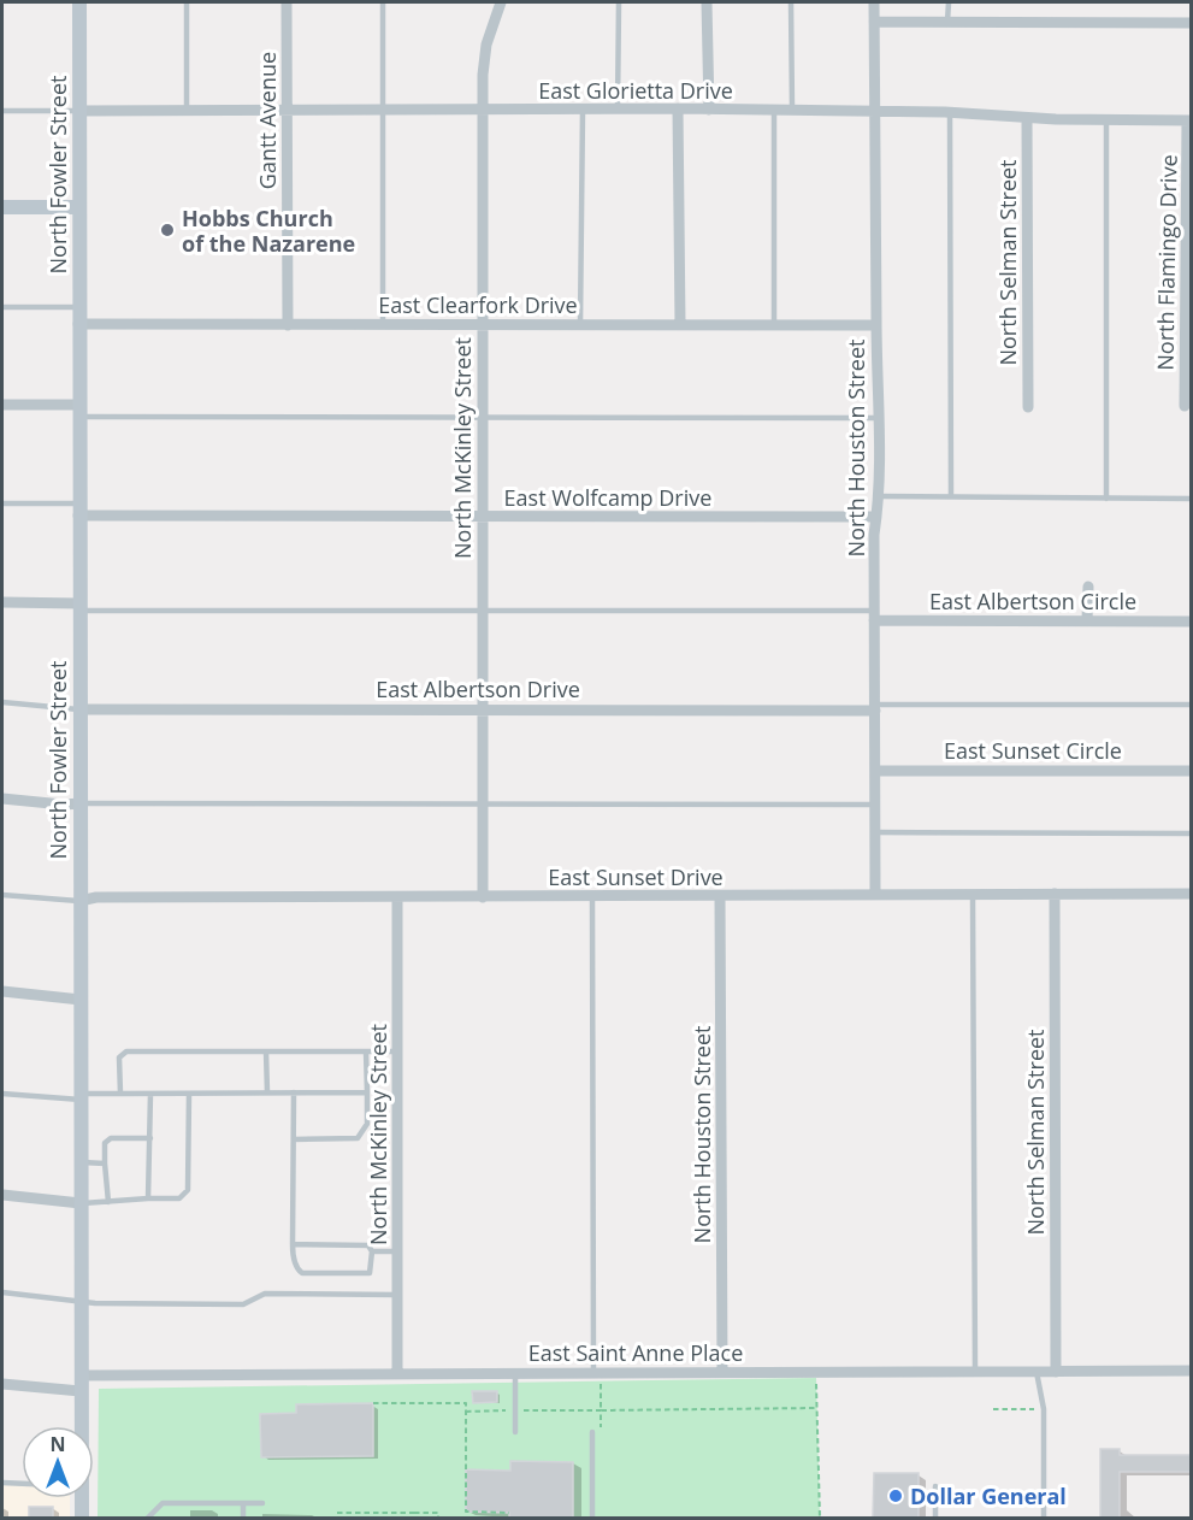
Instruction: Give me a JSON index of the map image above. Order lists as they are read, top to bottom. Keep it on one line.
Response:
{"streets":{"street":["East Glorietta Drive","Gantt Avenue","North Fowler Street","North Selman Street","North Flamingo Drive","East Clearfork Drive","North McKinley Street","North Houston Street","East Wolfcamp Drive","East Albertson Circle","East Albertson Drive","East Sunset Circle","East Sunset Drive","East Saint Anne Place"]},"crossings":[["East Glorietta Drive","Gantt Avenue"],["East Glorietta Drive","North Fowler Street"],["East Glorietta Drive","North Selman Street"],["East Glorietta Drive","North Flamingo Drive"],["East Glorietta Drive","North McKinley Street"],["East Glorietta Drive","North Houston Street"],["Gantt Avenue","East Clearfork Drive"],["North Fowler Street","East Clearfork Drive"],["North Fowler Street","East Wolfcamp Drive"],["North Fowler Street","East Albertson Drive"],["North Fowler Street","East Sunset Drive"],["North Fowler Street","East Saint Anne Place"],["North Selman Street","East Sunset Drive"],["North Selman Street","East Saint Anne Place"],["East Clearfork Drive","North McKinley Street"],["East Clearfork Drive","North Houston Street"],["North McKinley Street","East Wolfcamp Drive"],["North McKinley Street","East Albertson Drive"],["North McKinley Street","East Sunset Drive"],["North McKinley Street","East Saint Anne Place"],["North Houston Street","East Wolfcamp Drive"],["North Houston Street","East Albertson Circle"],["North Houston Street","East Albertson Drive"],["North Houston Street","East Sunset Circle"],["North Houston Street","East Sunset Drive"],["North Houston Street","East Saint Anne Place"]],"places":["Hobbs Church of the Nazarene","Dollar General"],"north":"top"}
